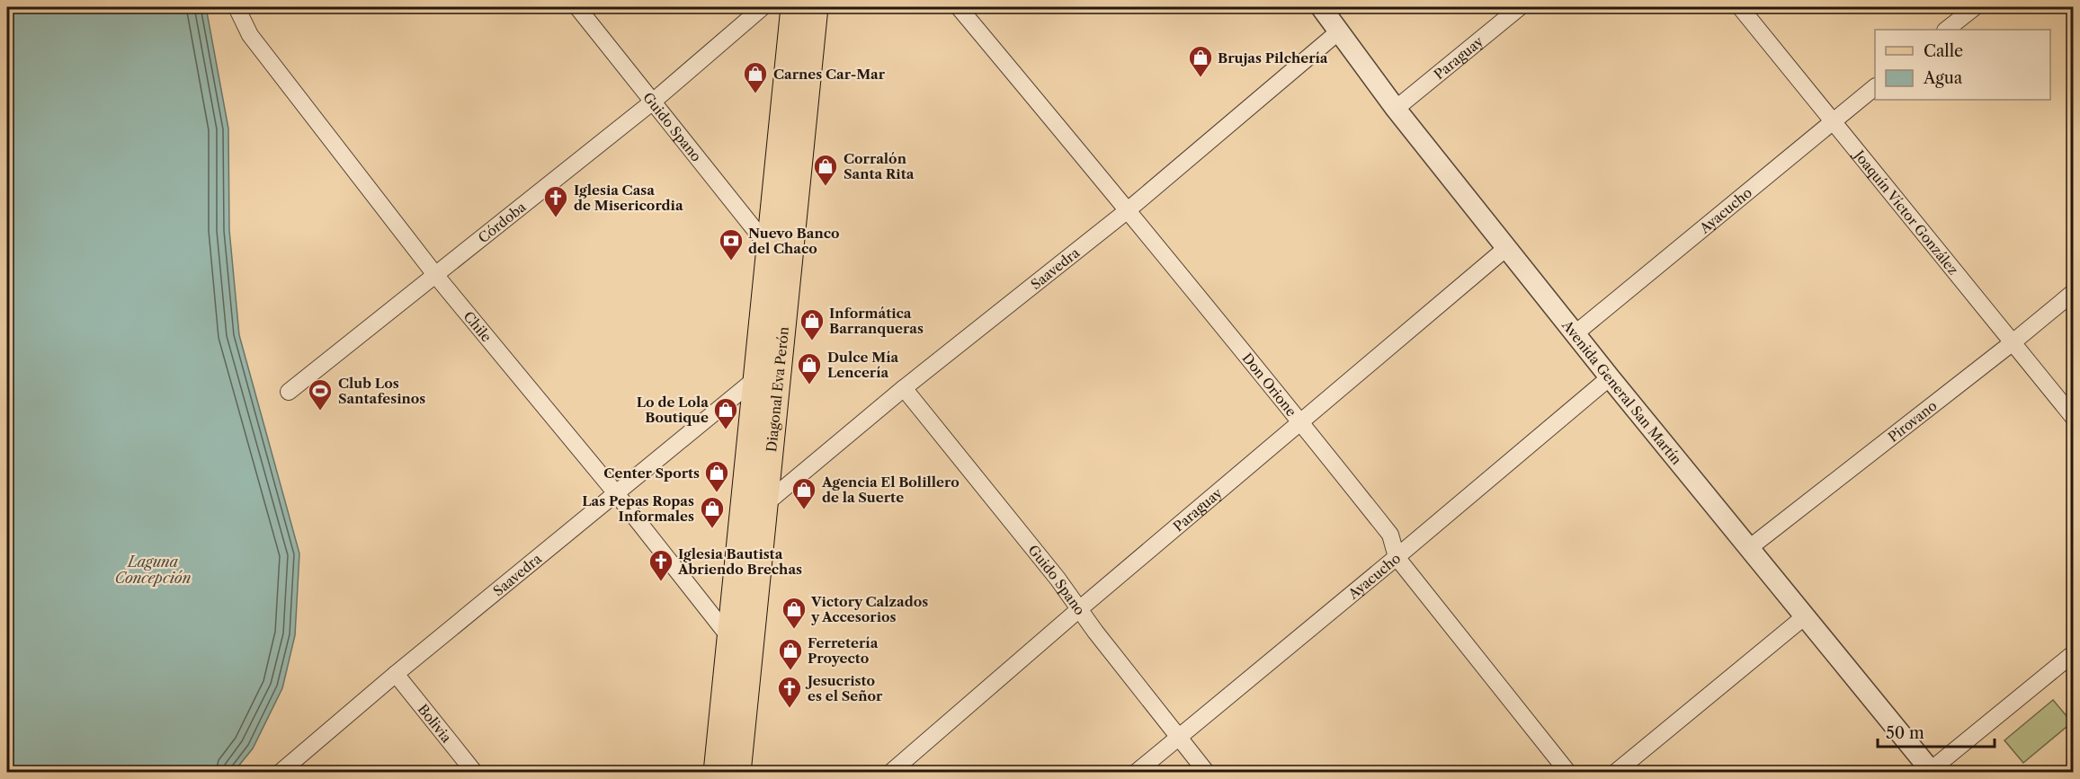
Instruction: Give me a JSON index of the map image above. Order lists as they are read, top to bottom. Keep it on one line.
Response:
{"streets":{"main road":["Diagonal Eva Perón"],"street":["Paraguay","Guido Spano","Ayacucho","Joaquín Víctor González","Córdoba","Saavedra","Chile","Don Orione","Avenida General San Martín","Pirovano","Bolivia"]},"crossings":[["Paraguay","Guido Spano"],["Paraguay","Don Orione"],["Paraguay","Avenida General San Martín"],["Guido Spano","Ayacucho"],["Guido Spano","Córdoba"],["Guido Spano","Saavedra"],["Guido Spano","Diagonal Eva Perón"],["Ayacucho","Joaquín Víctor González"],["Ayacucho","Don Orione"],["Ayacucho","Avenida General San Martín"],["Joaquín Víctor González","Pirovano"],["Córdoba","Chile"],["Saavedra","Chile"],["Saavedra","Don Orione"],["Saavedra","Diagonal Eva Perón"],["Saavedra","Avenida General San Martín"],["Saavedra","Bolivia"],["Chile","Diagonal Eva Perón"],["Avenida General San Martín","Pirovano"]],"water":["Laguna Concepción"],"places":{"shop":["Brujas Pilchería","Carnes Car-Mar","Corralón Santa Rita","Informática Barranqueras","Dulce Mía Lencería","Lo de Lola Boutique","Center Sports","Agencia El Bolillero de la Suerte","Las Pepas Ropas Informales","Victory Calzados y Accesorios","Ferretería Proyecto"],"church":["Iglesia Casa de Misericordia","Iglesia Bautista Abriendo Brechas","Jesucristo es el Señor"],"bank":["Nuevo Banco del Chaco"],"sports":["Club Los Santafesinos"]},"legend":["Calle","Agua"],"scale_bar":"50 m"}
